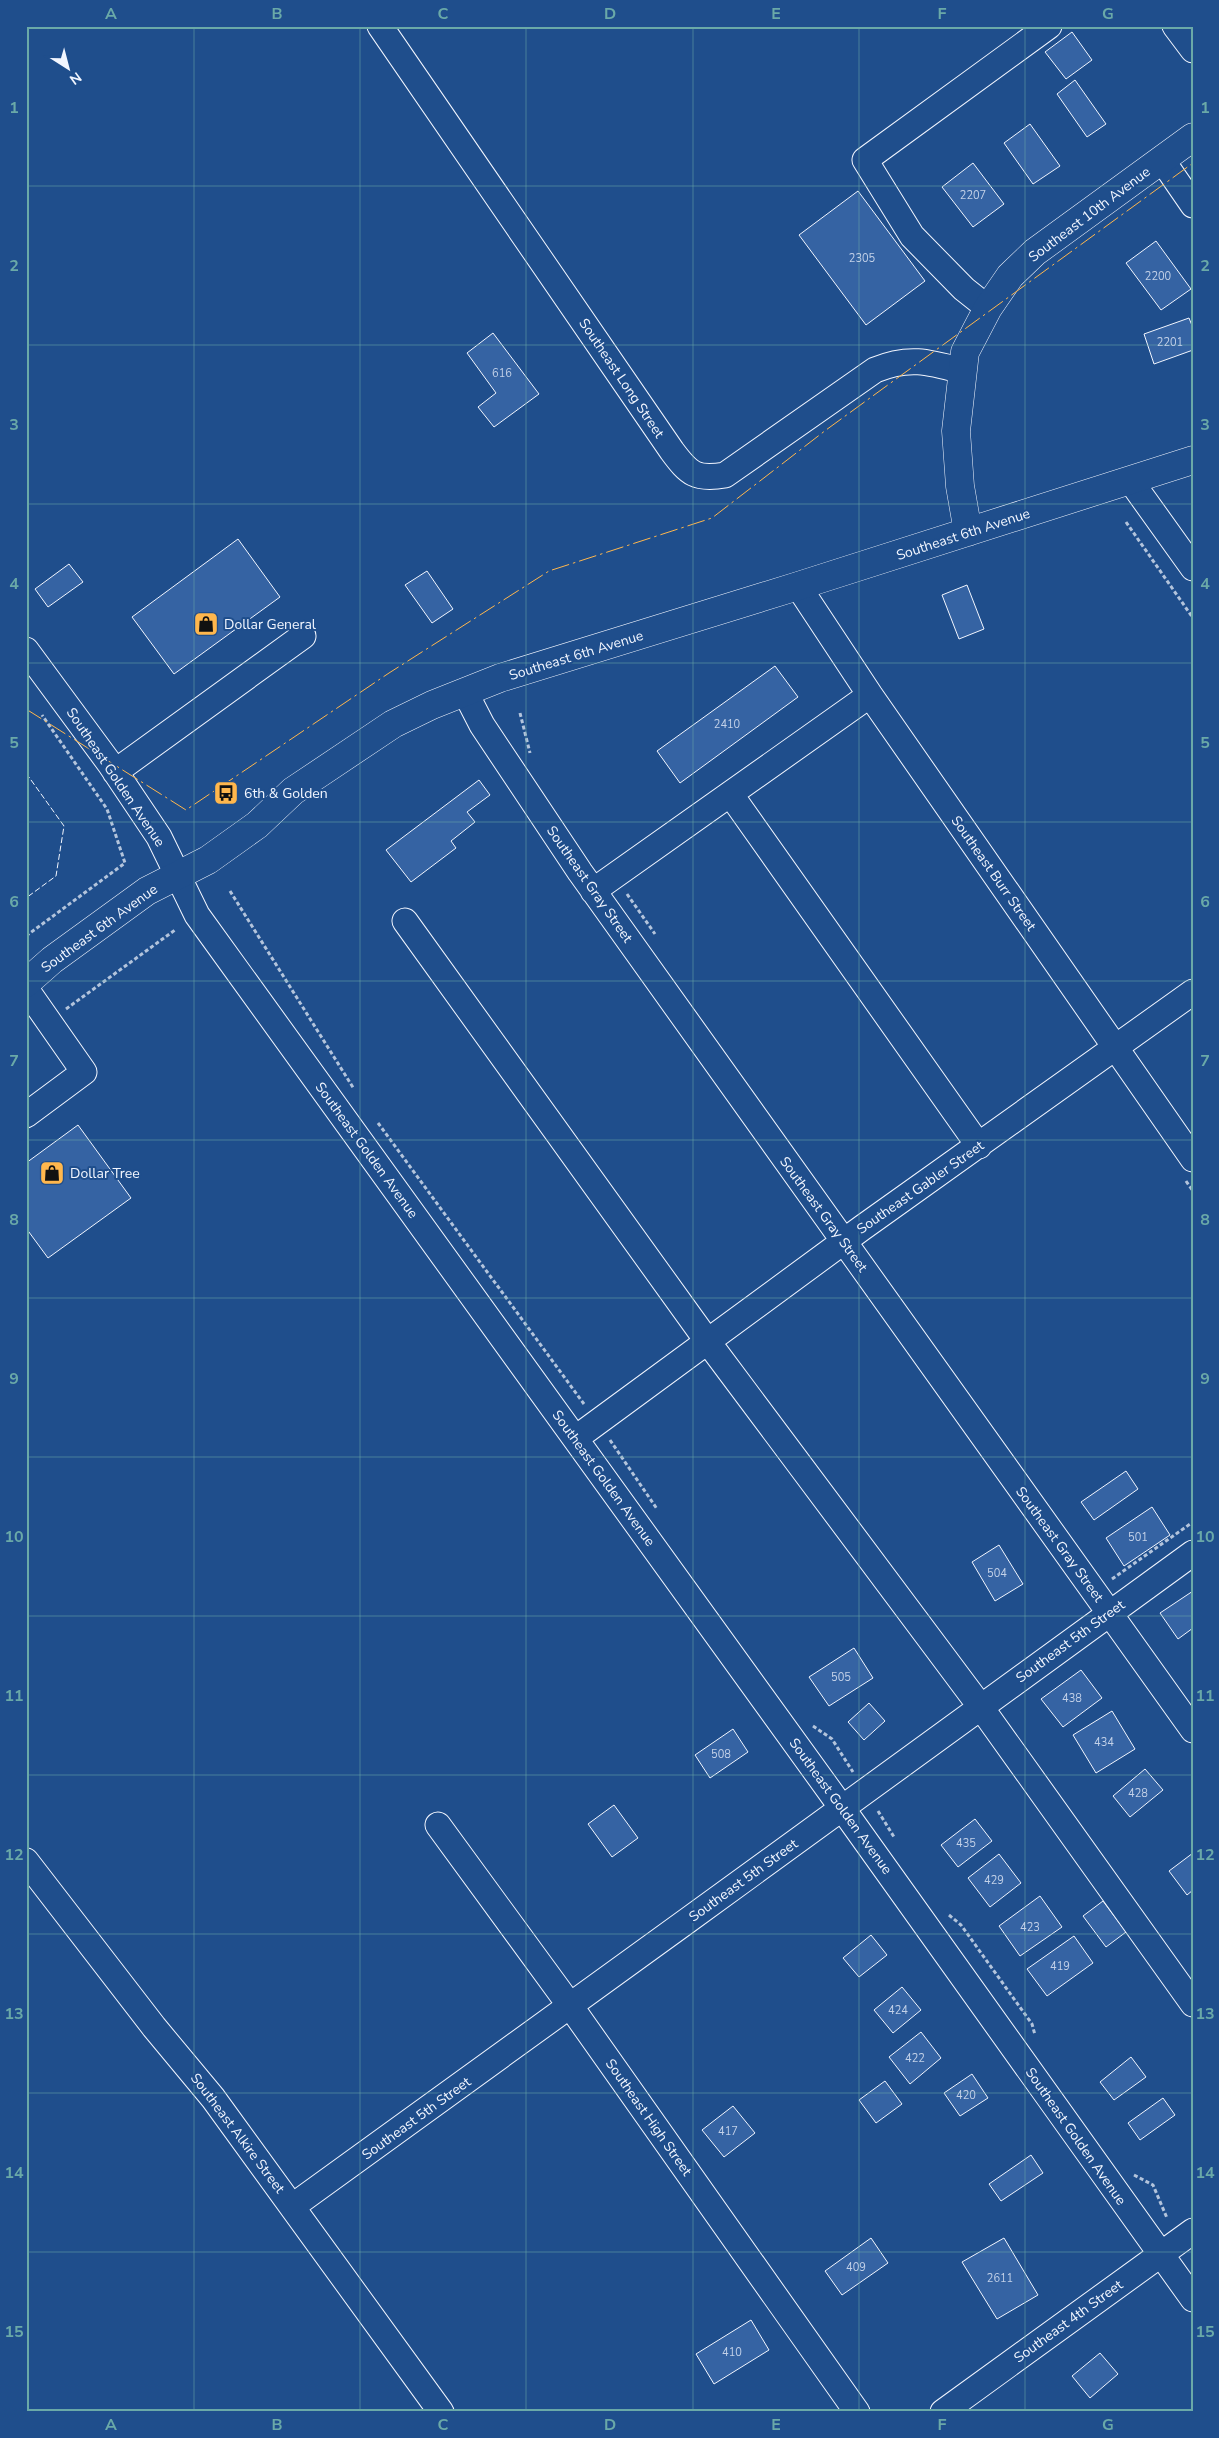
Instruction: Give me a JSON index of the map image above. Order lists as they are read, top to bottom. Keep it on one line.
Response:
{"streets":{"main road":["Southeast 10th Avenue","Southeast 6th Avenue"],"street":["Southeast Long Street","Southeast Golden Avenue","Southeast Burr Street","Southeast Gray Street","Southeast Gabler Street","Southeast 5th Street","Southeast High Street","Southeast Alkire Street","Southeast 4th Street"]},"crossings":[["Southeast 10th Avenue","Southeast Long Street"],["Southeast 10th Avenue","Southeast 6th Avenue"],["Southeast 6th Avenue","Southeast Golden Avenue"],["Southeast 6th Avenue","Southeast Burr Street"],["Southeast 6th Avenue","Southeast Gray Street"],["Southeast Golden Avenue","Southeast Gabler Street"],["Southeast Golden Avenue","Southeast 5th Street"],["Southeast Golden Avenue","Southeast 4th Street"],["Southeast Burr Street","Southeast Gabler Street"],["Southeast Gray Street","Southeast Gabler Street"],["Southeast Gray Street","Southeast 5th Street"],["Southeast 5th Street","Southeast High Street"],["Southeast 5th Street","Southeast Alkire Street"]],"places":{"shop":["Dollar General","Dollar Tree"],"bus stop":["6th & Golden"]},"house_numbers":["2207","2305","2200","2201","616","2410","501","504","505","438","434","508","428","435","429","423","419","424","422","420","417","409","2611","410"],"north":"bottom right","grid":{"columns":["A","B","C","D","E","F","G"],"rows":["1","2","3","4","5","6","7","8","9","10","11","12","13","14","15"]}}
